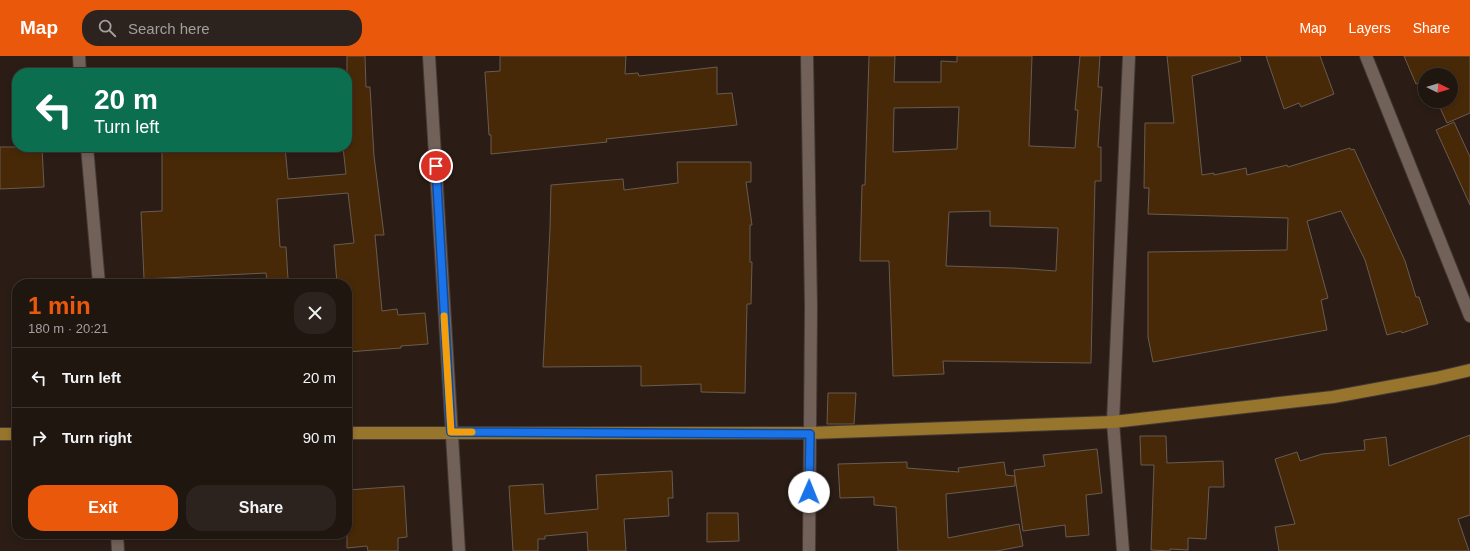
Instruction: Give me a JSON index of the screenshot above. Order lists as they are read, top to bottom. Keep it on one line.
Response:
{"north":"right","page":{"header":"Map","search":"Search here","nav":["Map","Layers","Share"],"turn":["20 m","Turn left"],"heading":["1 min","180 m · 20:21"],"list":[{"name":"Turn left","value":"20 m"},{"name":"Turn right","value":"90 m"}],"buttons":["Exit","Share"]}}
